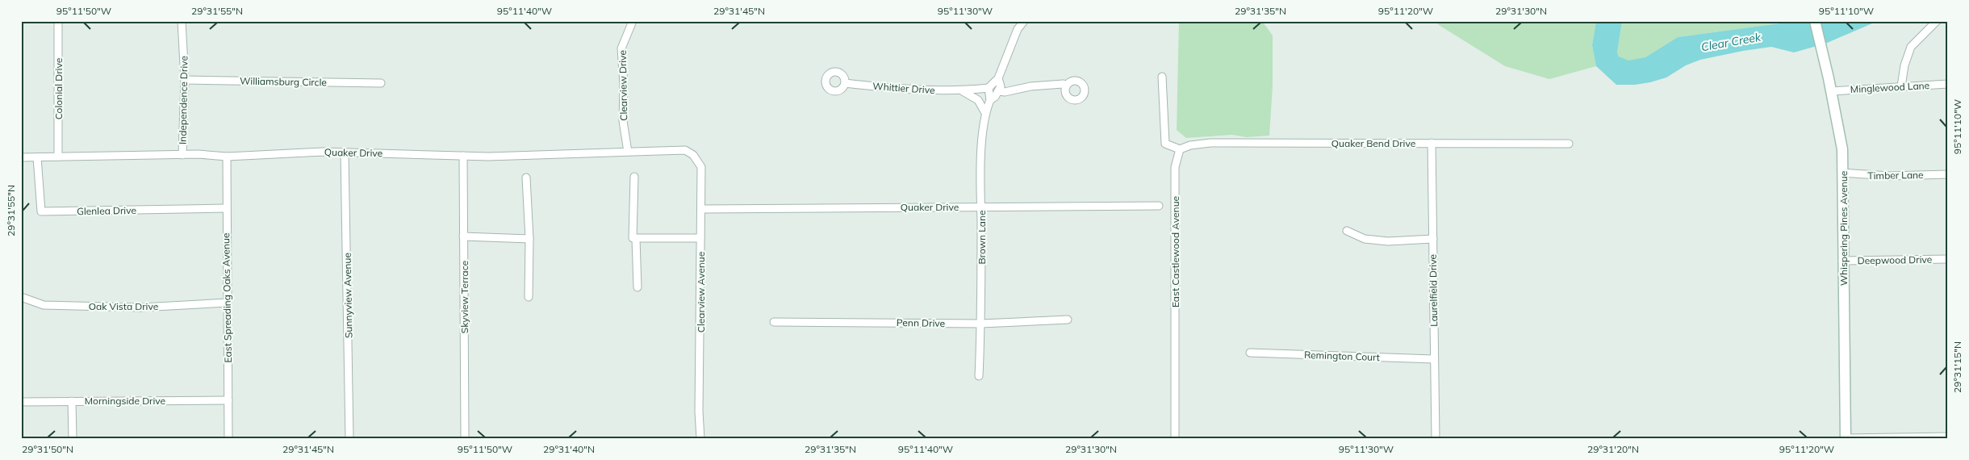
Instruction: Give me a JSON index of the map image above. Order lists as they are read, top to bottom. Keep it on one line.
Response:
{"streets":{"main road":["Whispering Pines Avenue"],"street":["Williamsburg Circle","Clearview Drive","Minglewood Lane","Whittier Drive","Colonial Drive","Independence Drive","Quaker Bend Drive","Quaker Drive","Timber Lane","Glenlea Drive","Brown Lane","East Castlewood Avenue","Deepwood Drive","Laurelfield Drive","Clearview Avenue","Sunnyview Avenue","Skyview Terrace","East Spreading Oaks Avenue","Oak Vista Drive","Penn Drive","Remington Court","Morningside Drive"]},"crossings":[["Williamsburg Circle","Independence Drive"],["Clearview Drive","Quaker Drive"],["Minglewood Lane","Whispering Pines Avenue"],["Colonial Drive","Quaker Drive"],["Independence Drive","Quaker Drive"],["Quaker Bend Drive","East Castlewood Avenue"],["Quaker Bend Drive","Laurelfield Drive"],["Quaker Drive","Glenlea Drive"],["Quaker Drive","Brown Lane"],["Quaker Drive","Clearview Avenue"],["Quaker Drive","Sunnyview Avenue"],["Quaker Drive","Skyview Terrace"],["Quaker Drive","East Spreading Oaks Avenue"],["Timber Lane","Whispering Pines Avenue"],["Glenlea Drive","East Spreading Oaks Avenue"],["Whispering Pines Avenue","Deepwood Drive"],["Brown Lane","Penn Drive"],["Laurelfield Drive","Remington Court"],["East Spreading Oaks Avenue","Oak Vista Drive"],["East Spreading Oaks Avenue","Morningside Drive"]],"water":["Clear Creek"],"coordinates":["95°11'50\"W","29°31'55\"N","95°11'40\"W","29°31'45\"N","95°11'30\"W","29°31'35\"N","95°11'20\"W","29°31'30\"N","95°11'10\"W","29°31'15\"N","29°31'50\"N","29°31'40\"N","29°31'20\"N"]}
